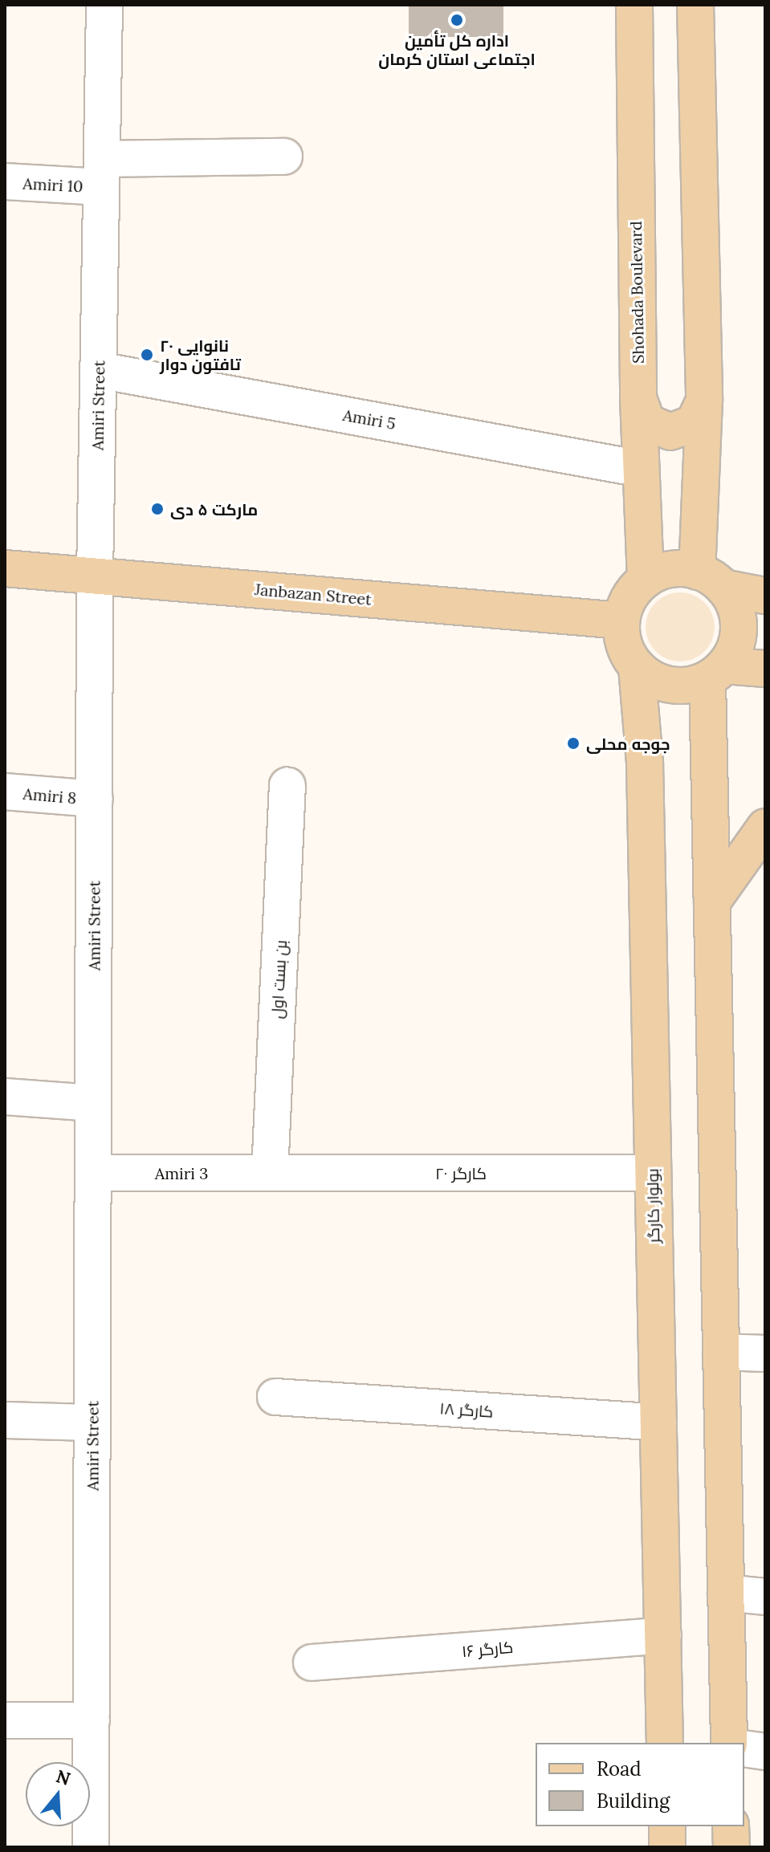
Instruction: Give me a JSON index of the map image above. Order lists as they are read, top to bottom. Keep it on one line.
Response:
{"streets":{"main road":["Shohada Boulevard","Janbazan Street","بولوار کارگر"],"street":["Amiri 10","Amiri Street","Amiri 5","Amiri 8","بن بست اول","Amiri 3","کارگر ۲۰","کارگر ۱۸","کارگر ۱۶"]},"crossings":[["Amiri 10","Amiri Street"],["Shohada Boulevard","Amiri 5"],["Shohada Boulevard","Janbazan Street"],["Shohada Boulevard","بولوار کارگر"],["Amiri Street","Amiri 5"],["Amiri Street","Janbazan Street"],["Amiri Street","Amiri 8"],["Amiri Street","Amiri 3"],["Janbazan Street","بولوار کارگر"],["بن بست اول","Amiri 3"],["بن بست اول","کارگر ۲۰"],["Amiri 3","کارگر ۲۰"],["کارگر ۲۰","بولوار کارگر"],["بولوار کارگر","کارگر ۱۸"],["بولوار کارگر","کارگر ۱۶"]],"places":["اداره کل تأمین اجتماعی استان کرمان","نانوایی ۲۰ تافتون دوار","مارکت ۵ دی","جوجه محلی"],"legend":["Road","Building"],"north":"top"}
